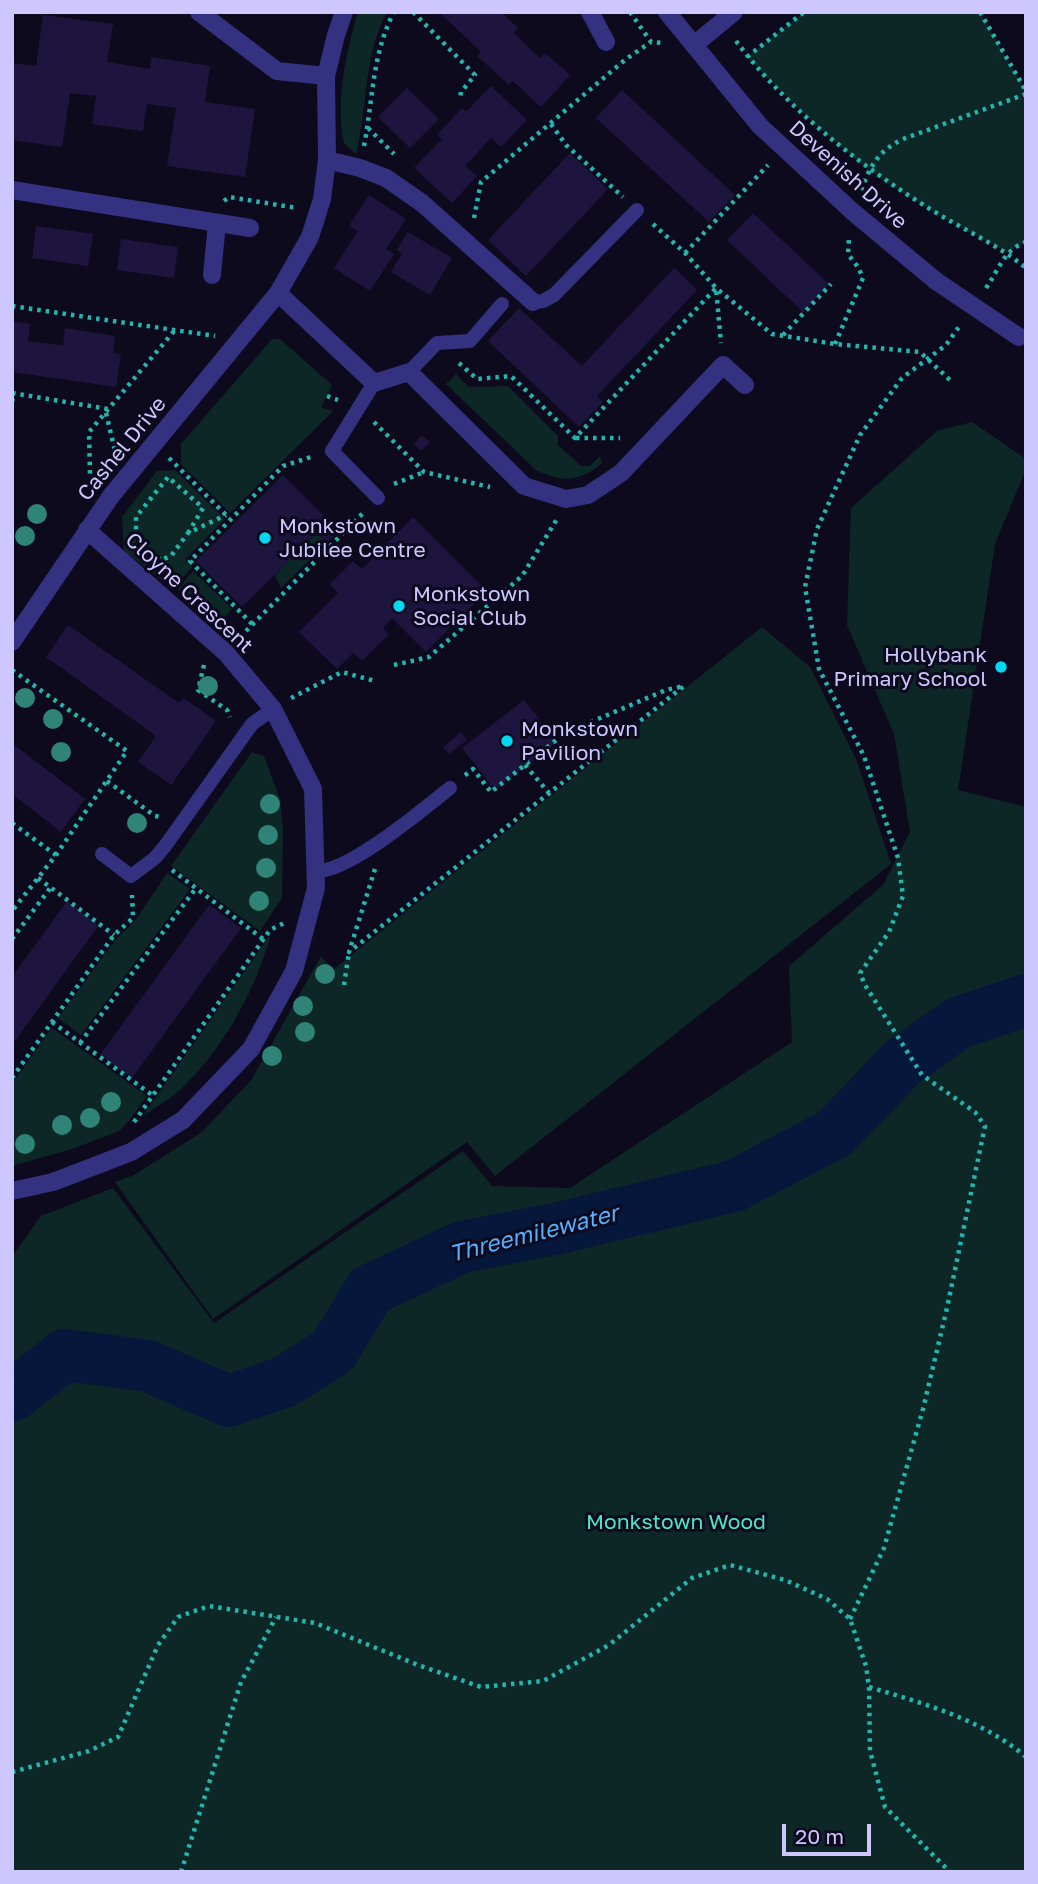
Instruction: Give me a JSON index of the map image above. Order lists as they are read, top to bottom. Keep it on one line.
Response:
{"streets":{"street":["Devenish Drive","Cashel Drive","Cloyne Crescent"]},"crossings":[["Cashel Drive","Cloyne Crescent"]],"water":["Threemilewater"],"parks":["Monkstown Wood"],"places":["Monkstown Jubilee Centre","Monkstown Social Club","Hollybank Primary School","Monkstown Pavilion"],"scale_bar":"20 m"}
